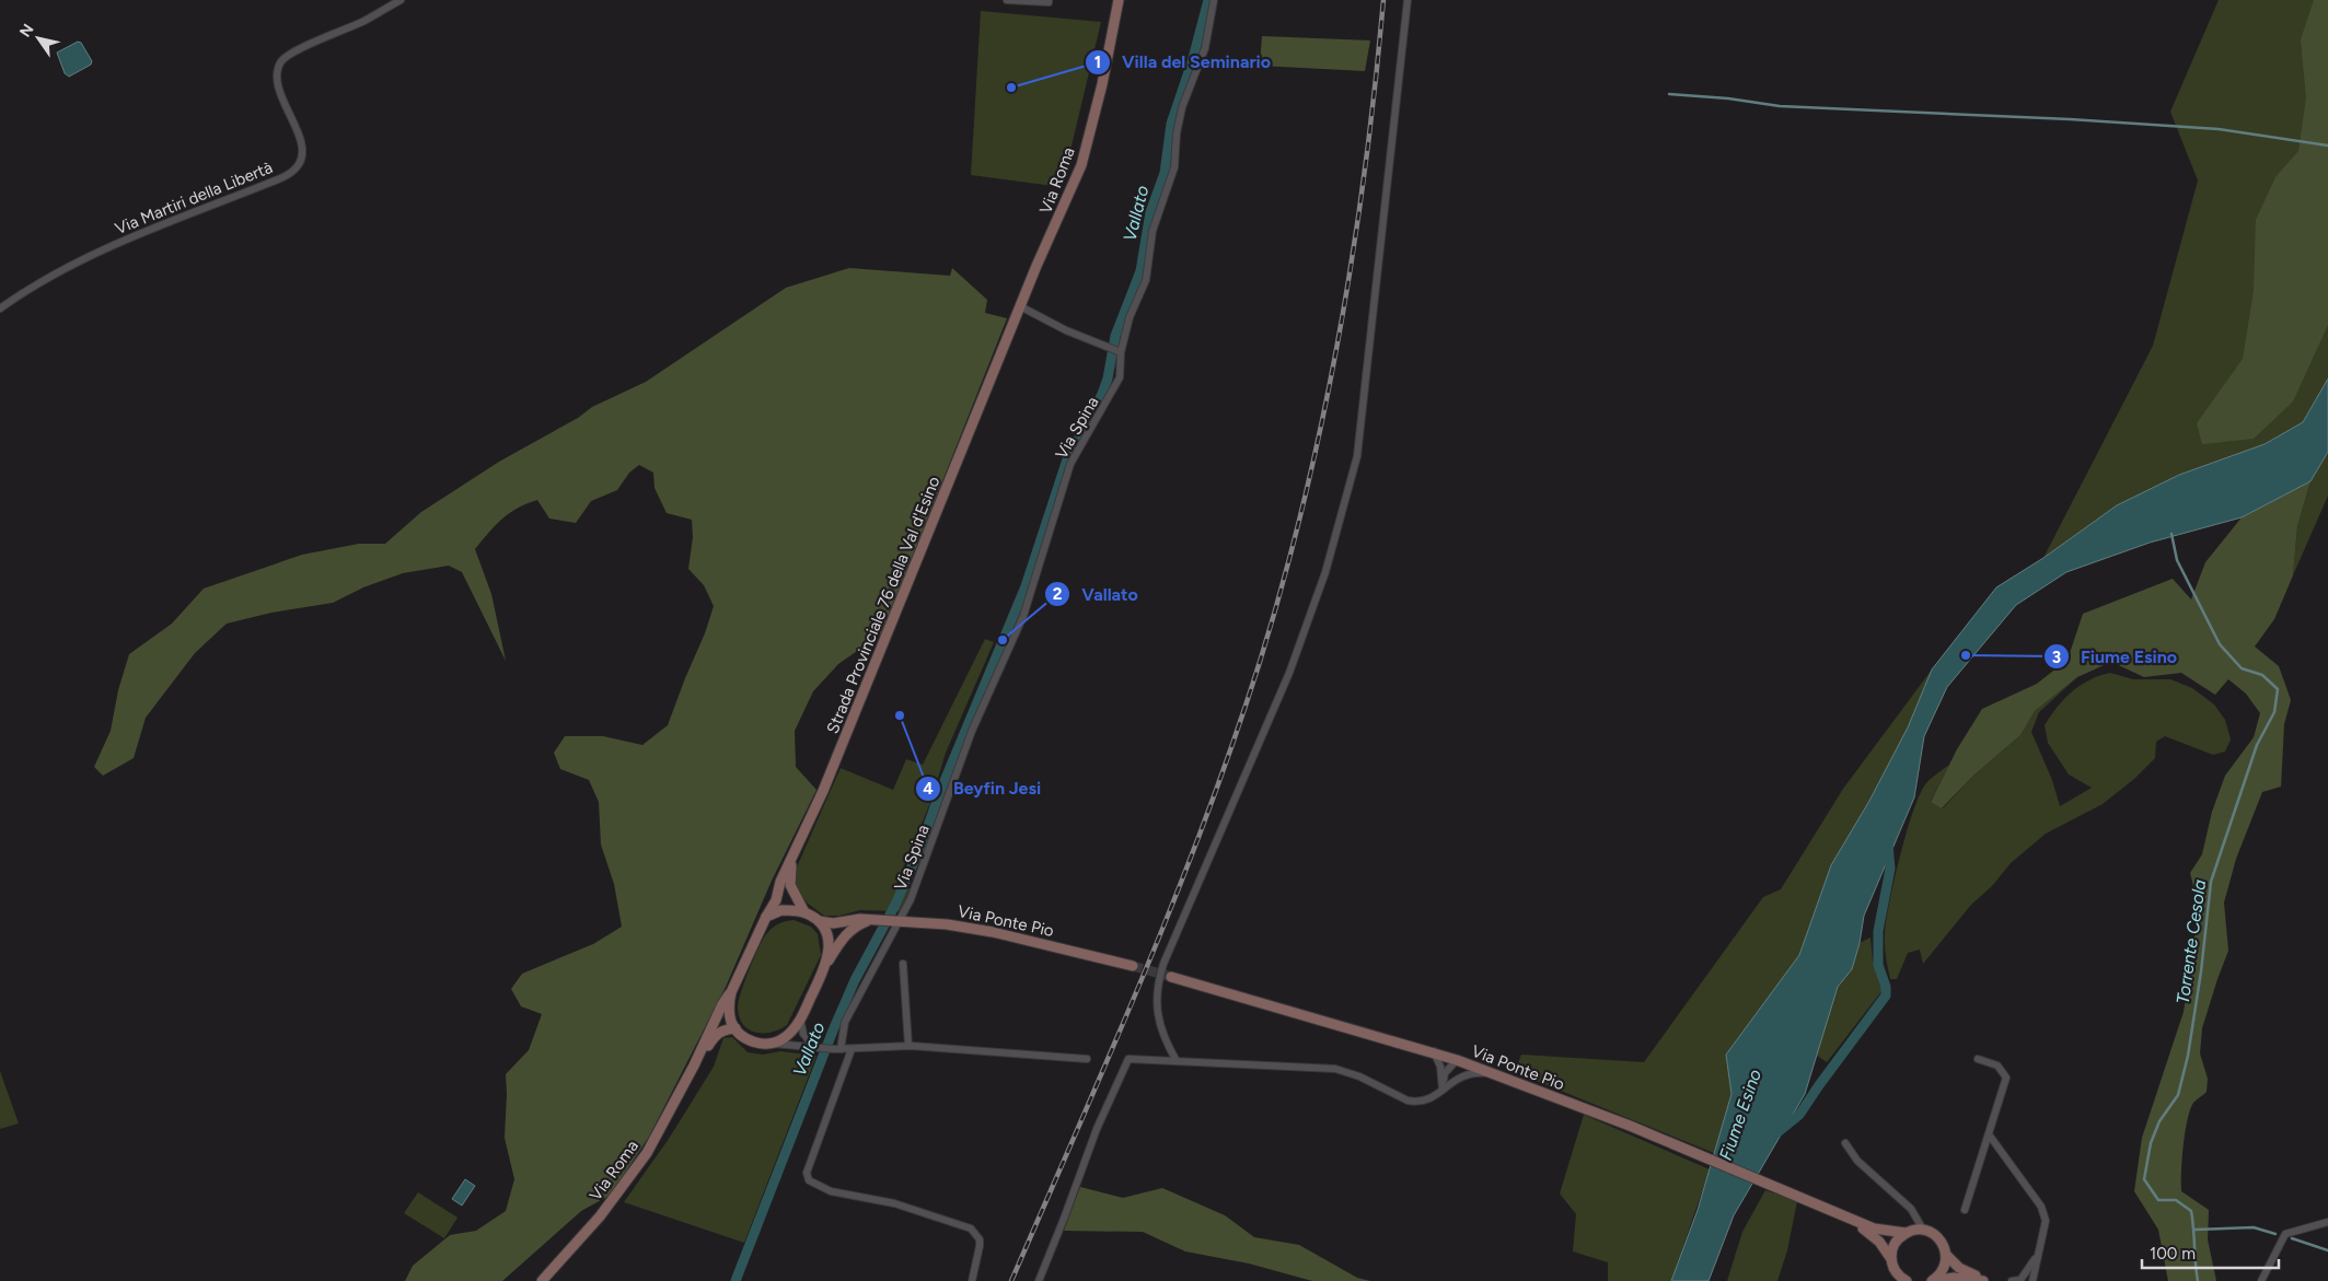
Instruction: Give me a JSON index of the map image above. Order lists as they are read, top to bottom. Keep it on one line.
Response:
{"streets":{"main road":["Via Roma","Strada Provinciale 76 della Val d'Esino","Via Ponte Pio"],"street":["Via Martiri della Libertà","Via Spina"]},"crossings":[["Via Roma","Strada Provinciale 76 della Val d'Esino"],["Via Spina","Via Ponte Pio"],["Strada Provinciale 76 della Val d'Esino","Via Ponte Pio"]],"water":["Vallato","Torrente Cesola","Fiume Esino"],"places":["Villa del Seminario","Vallato","Fiume Esino","Beyfin Jesi"],"scale_bar":"100 m","north":"top left"}
